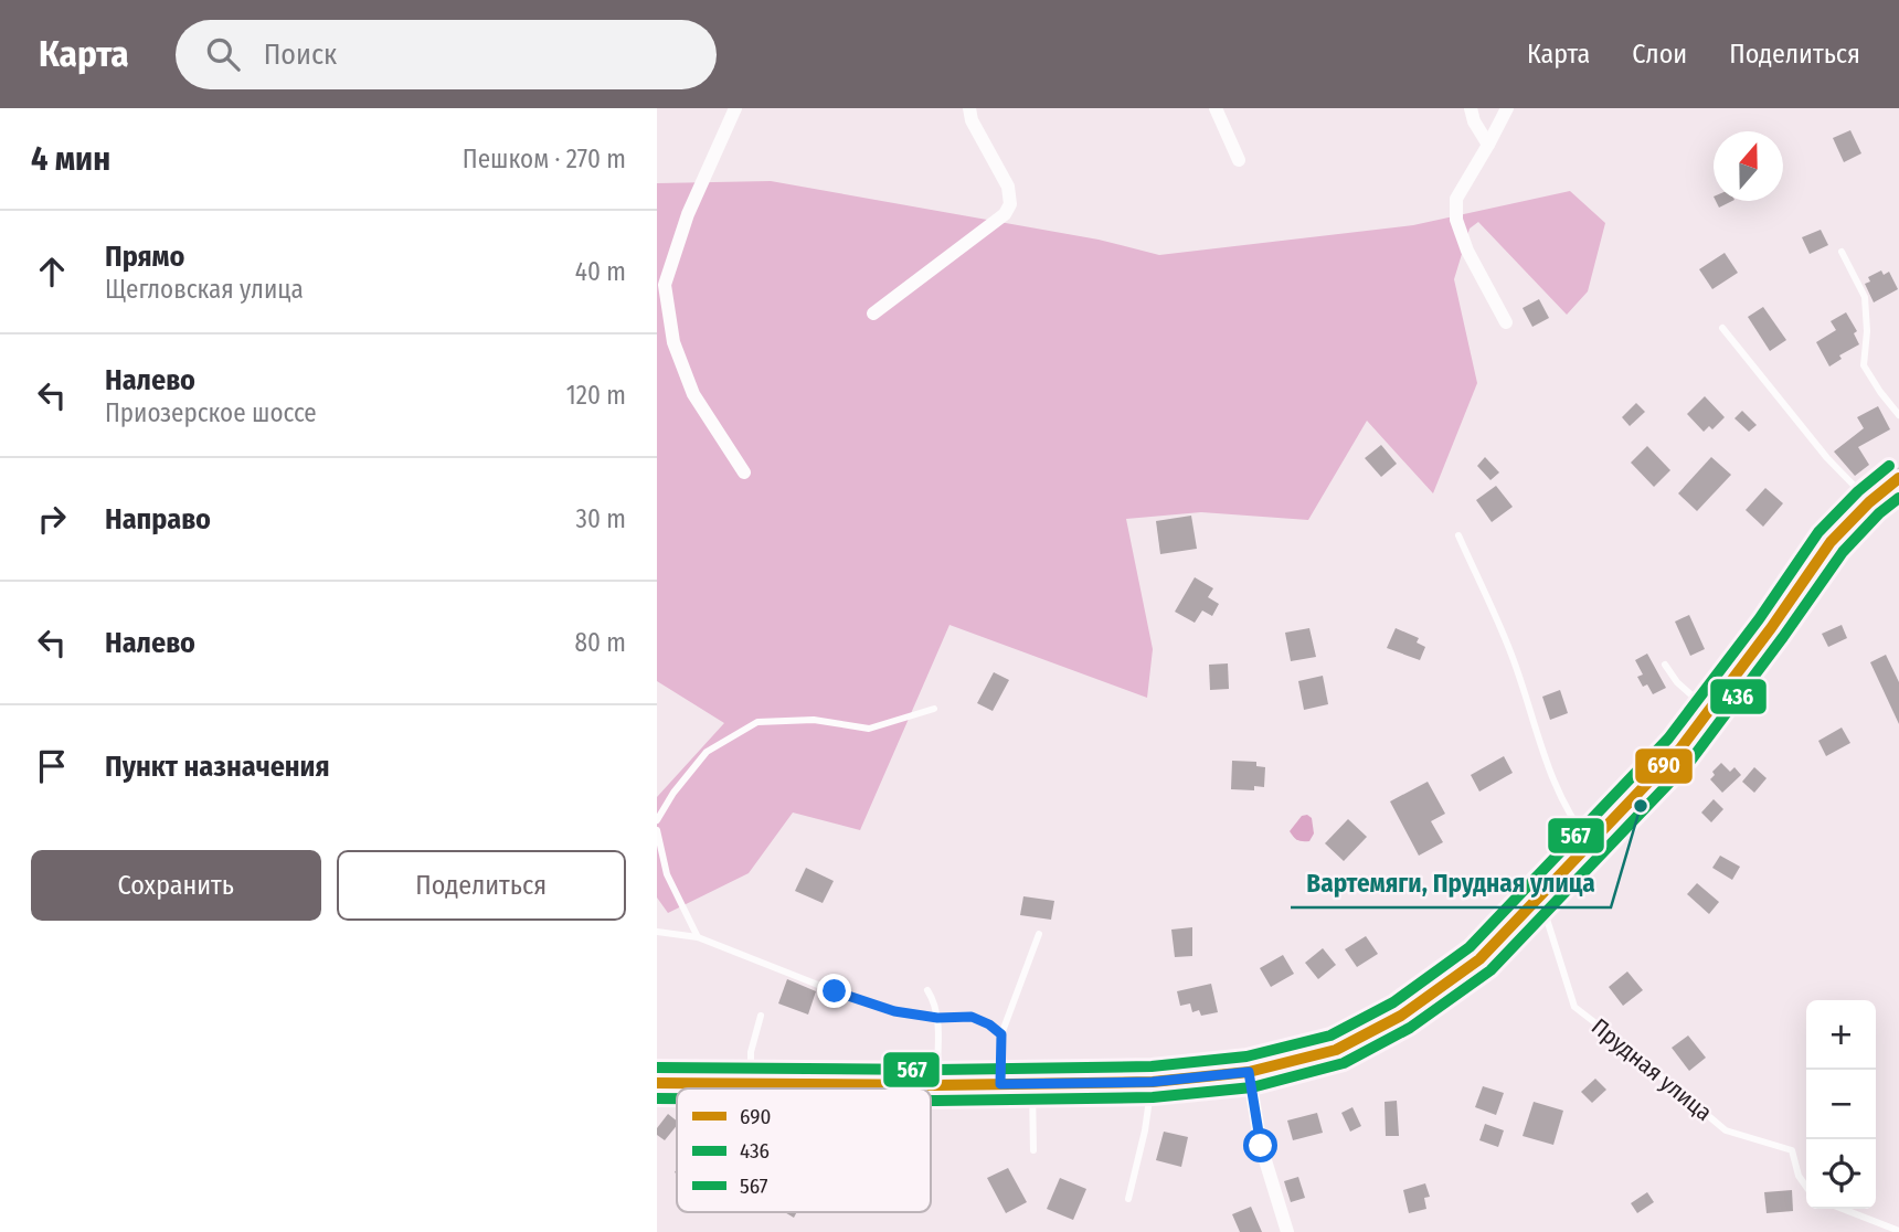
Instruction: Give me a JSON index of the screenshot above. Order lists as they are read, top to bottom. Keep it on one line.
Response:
{"streets":{"lane":["Прудная улица"]},"places":["Вартемяги, Прудная улица"],"lines":["transit line 567","transit line 690","transit line 436"],"legend":["690","436","567"],"north":"top","page":{"header":"Карта","search":"Поиск","nav":["Карта","Слои","Поделиться"],"heading":["4 мин","Пешком · 270 m"],"list":[["Прямо","Щегловская улица","40 m"],["Налево","Приозерское шоссе","120 m"],["Направо","30 m"],["Налево","80 m"],"Пункт назначения"],"buttons":["Сохранить","Поделиться"],"map_buttons":["+","−"]}}
